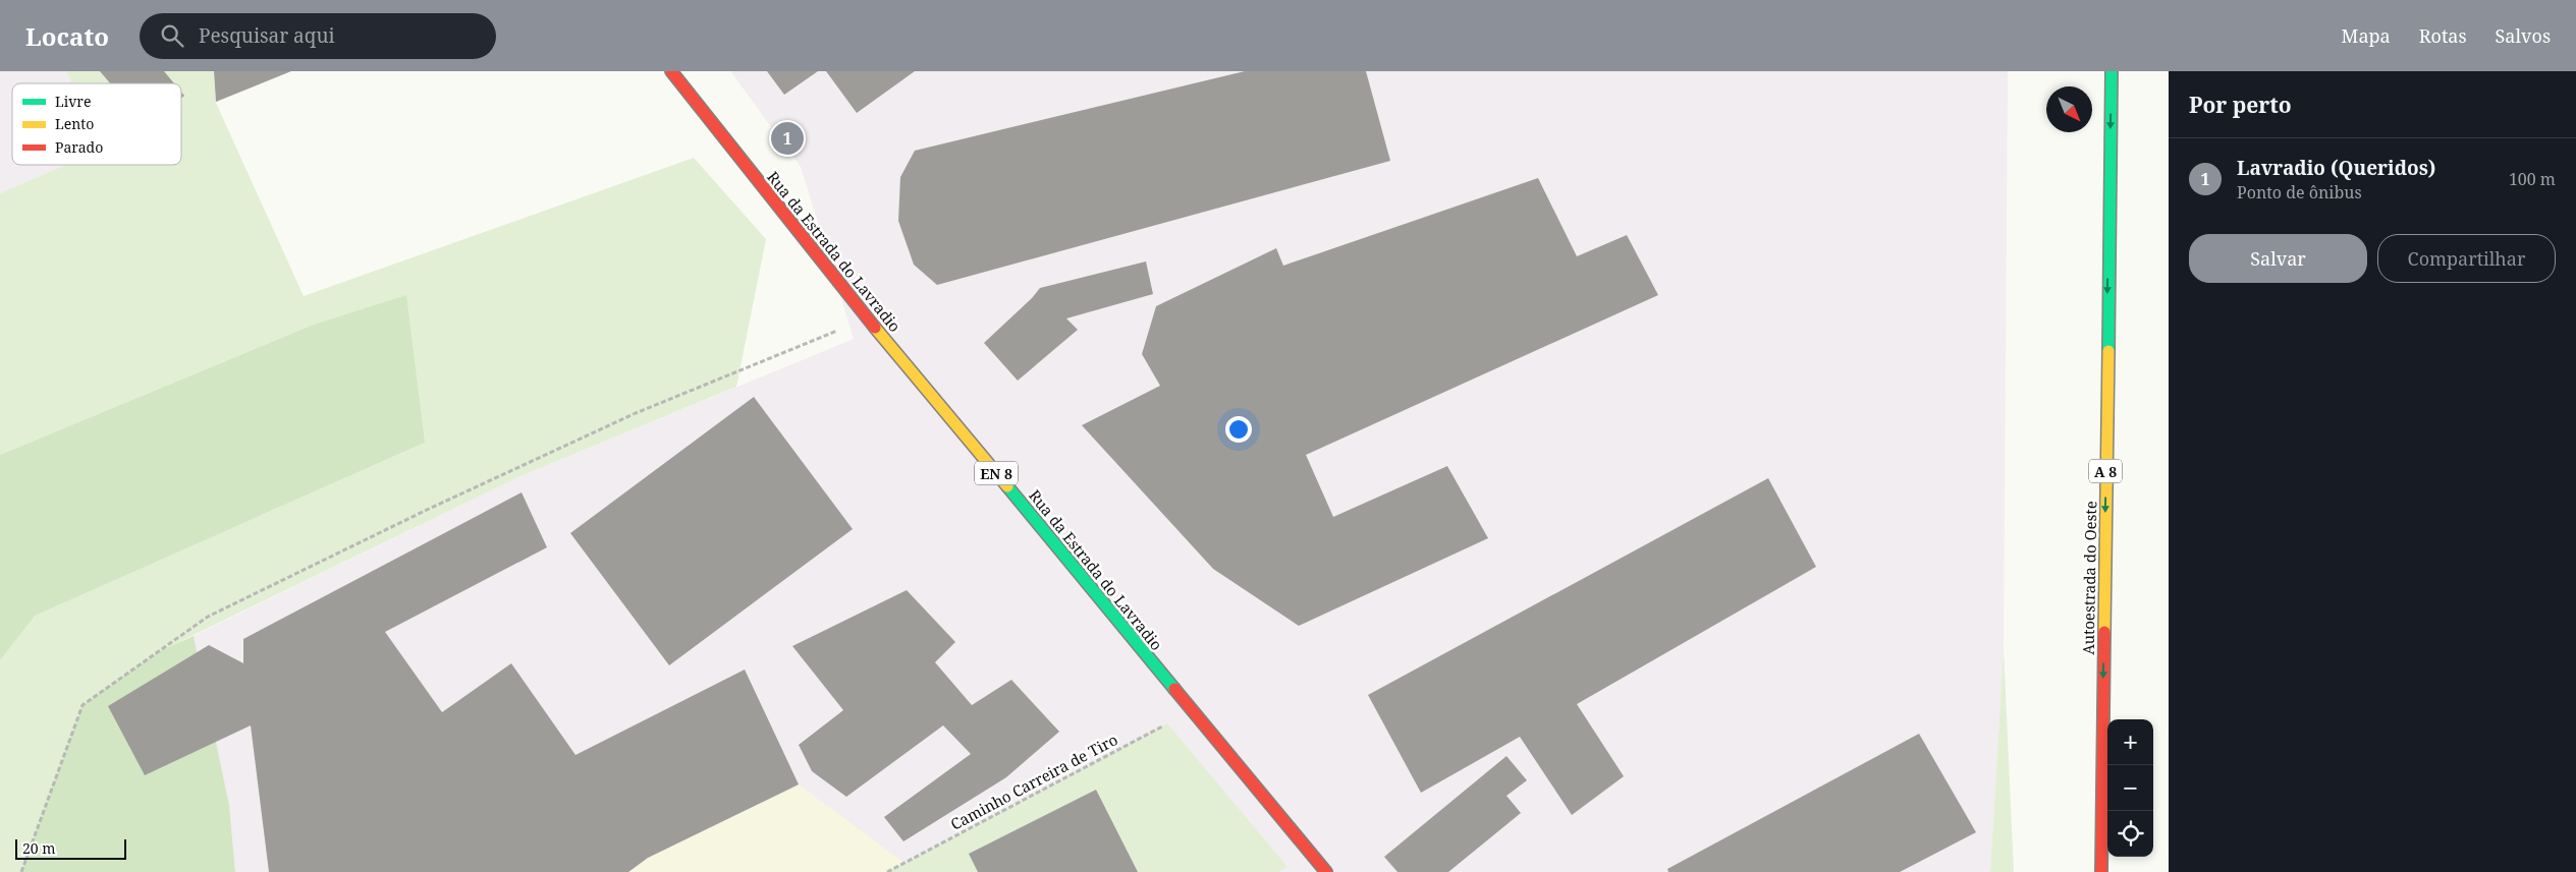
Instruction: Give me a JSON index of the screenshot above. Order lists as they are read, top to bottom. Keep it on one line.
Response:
{"streets":{"main road":["Rua da Estrada do Lavradio","A 8","EN 8","Autoestrada do Oeste"],"path":["Caminho Carreira de Tiro"]},"crossings":[["Rua da Estrada do Lavradio","Caminho Carreira de Tiro"]],"one_way":["Autoestrada do Oeste"],"legend":["Livre","Lento","Parado"],"scale_bar":"20 m","north":"bottom right","page":{"header":"Locato","search":"Pesquisar aqui","nav":["Mapa","Rotas","Salvos"],"heading":"Por perto","pins":"1","list":[{"mark":"1","name":"Lavradio (Queridos)","note":"Ponto de ônibus","value":"100 m"}],"buttons":["Salvar","Compartilhar"],"map_buttons":["+","−"],"scale":"20 m"}}
